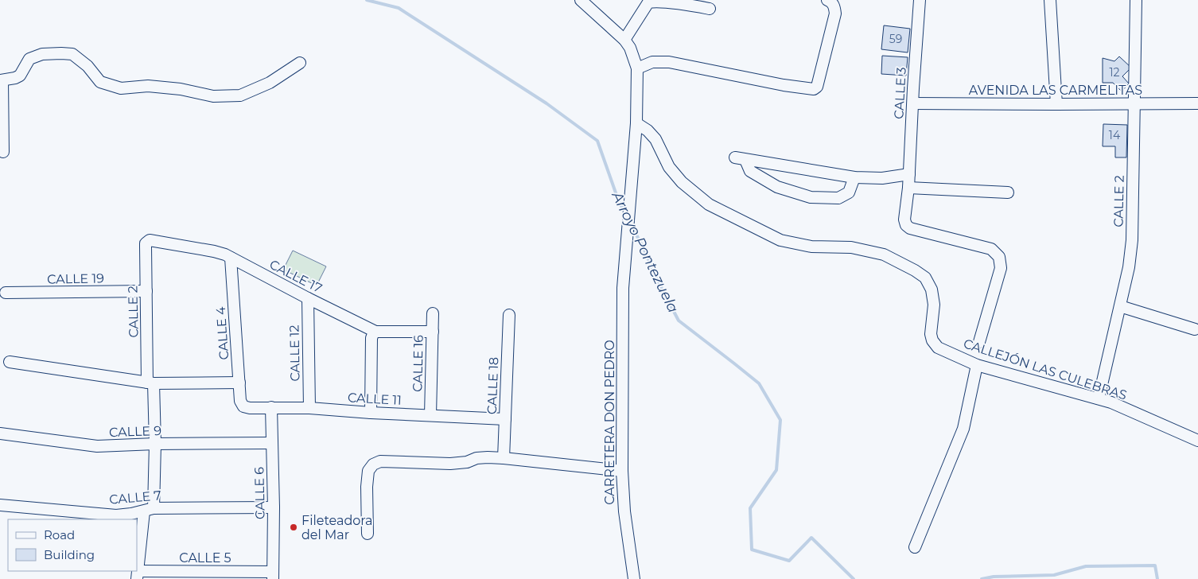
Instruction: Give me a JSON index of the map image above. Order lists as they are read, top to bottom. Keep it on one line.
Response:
{"streets":{"street":["AVENIDA LAS CARMELITAS","CALLE 3","CALLE 2","CALLE 17","CALLE 19","CALLE 4","CALLE 12","CALLE 16","CALLEJÓN LAS CULEBRAS","CALLE 18","CALLE 11","CARRETERA DON PEDRO","CALLE 9","CALLE 6","CALLE 7","CALLE 5"]},"crossings":[["AVENIDA LAS CARMELITAS","CALLE 3"],["AVENIDA LAS CARMELITAS","CALLE 2"],["CALLE 2","CALLE 17"],["CALLE 2","CALLE 19"],["CALLE 2","CALLEJÓN LAS CULEBRAS"],["CALLE 2","CALLE 9"],["CALLE 2","CALLE 7"],["CALLE 2","CALLE 5"],["CALLE 17","CALLE 4"],["CALLE 17","CALLE 12"],["CALLE 17","CALLE 16"],["CALLE 4","CALLE 11"],["CALLE 12","CALLE 11"],["CALLE 16","CALLE 11"],["CALLEJÓN LAS CULEBRAS","CARRETERA DON PEDRO"],["CALLE 18","CALLE 11"],["CALLE 11","CALLE 6"],["CALLE 9","CALLE 6"],["CALLE 6","CALLE 7"],["CALLE 6","CALLE 5"]],"water":["Arroyo Pontezuela"],"places":["Fileteadora del Mar"],"house_numbers":["59","12","14"],"legend":["Road","Building"]}
